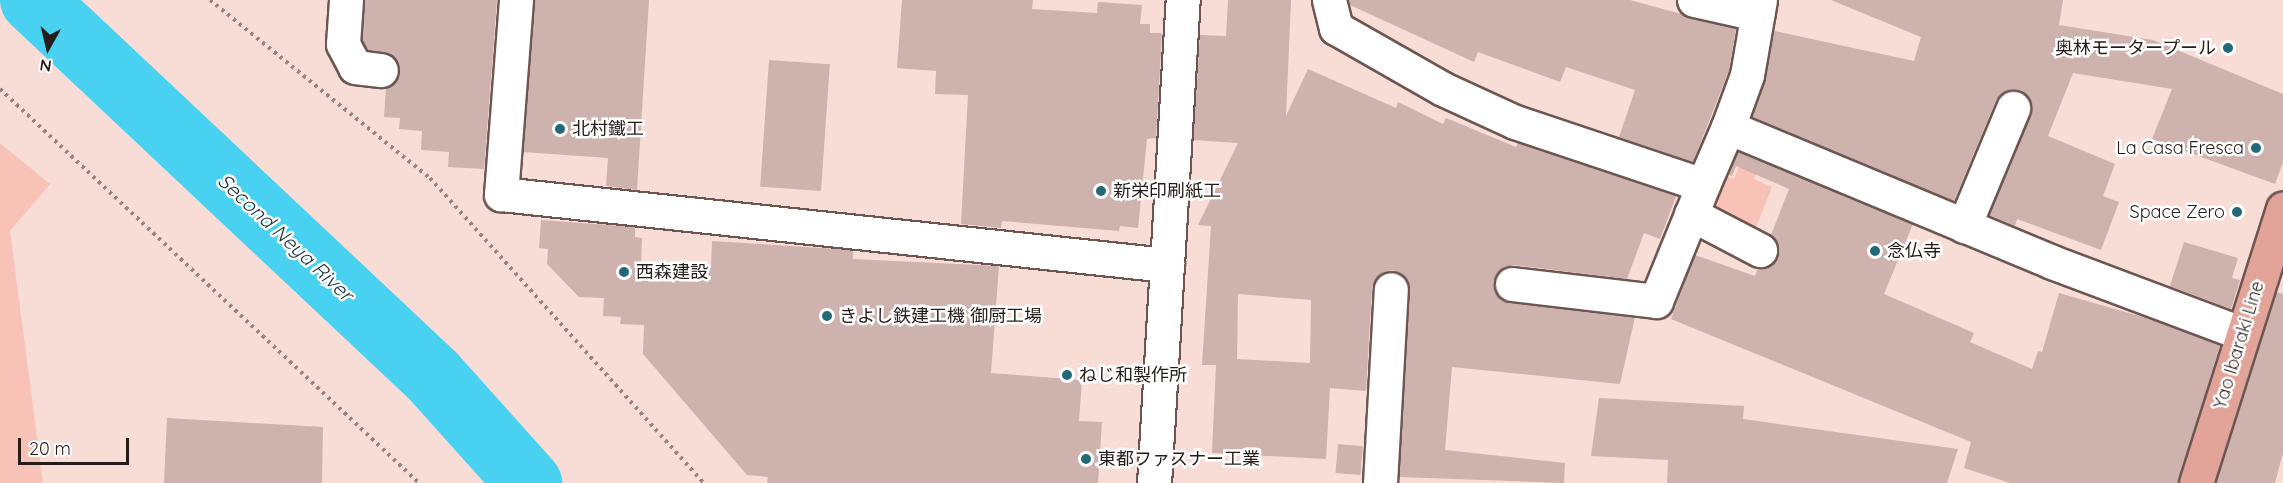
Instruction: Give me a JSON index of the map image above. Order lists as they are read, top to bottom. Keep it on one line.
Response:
{"streets":{"main road":["Yao Ibaraki Line"]},"water":["Second Neya River"],"places":["奥林モータープール","北村鐵工","La Casa Fresca","新栄印刷紙工","Space Zero","念仏寺","西森建設","きよし鉄建工機 御厨工場","ねじ和製作所","東都ファスナー工業"],"scale_bar":"20 m","north":"bottom"}
